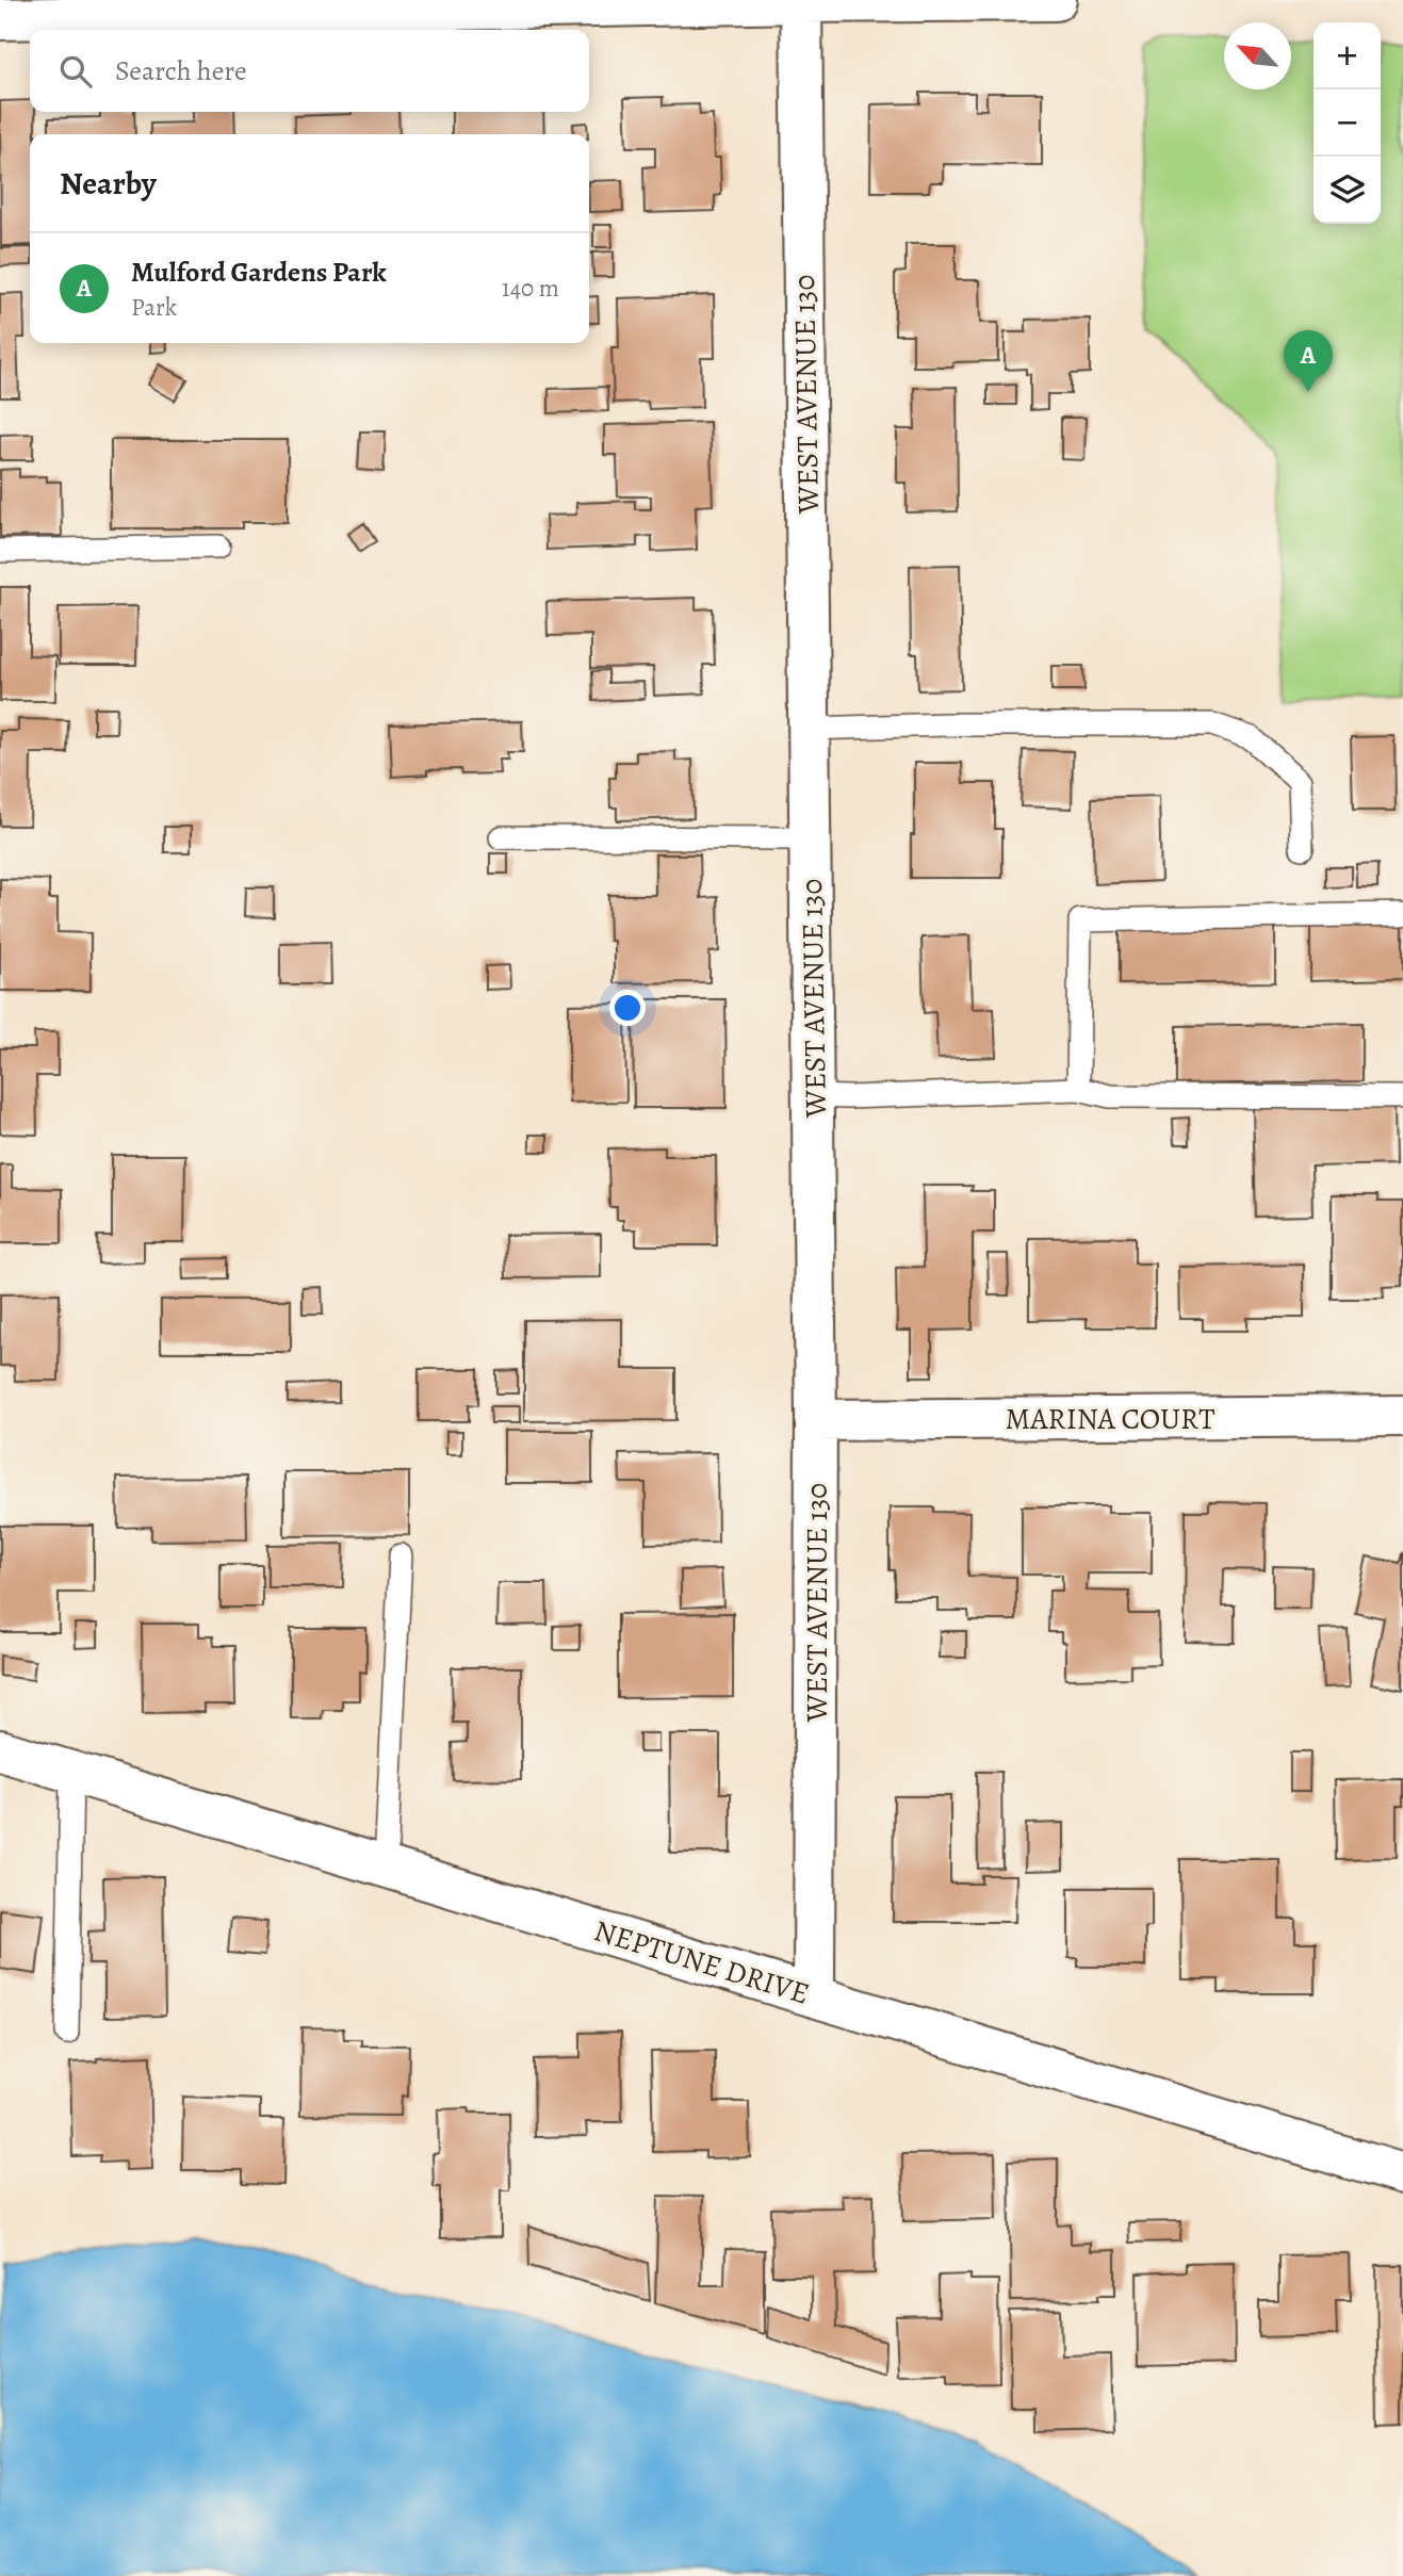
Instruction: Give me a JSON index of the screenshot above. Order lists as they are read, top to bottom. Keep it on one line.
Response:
{"streets":{"street":["WEST AVENUE 130","MARINA COURT","NEPTUNE DRIVE"]},"crossings":[["WEST AVENUE 130","MARINA COURT"],["WEST AVENUE 130","NEPTUNE DRIVE"]],"north":"top left","page":{"map_buttons":["+","−"],"search":"Search here","heading":"Nearby","list":[{"mark":"A","name":"Mulford Gardens Park","note":"Park","value":"140 m"}],"pins":"A"}}
